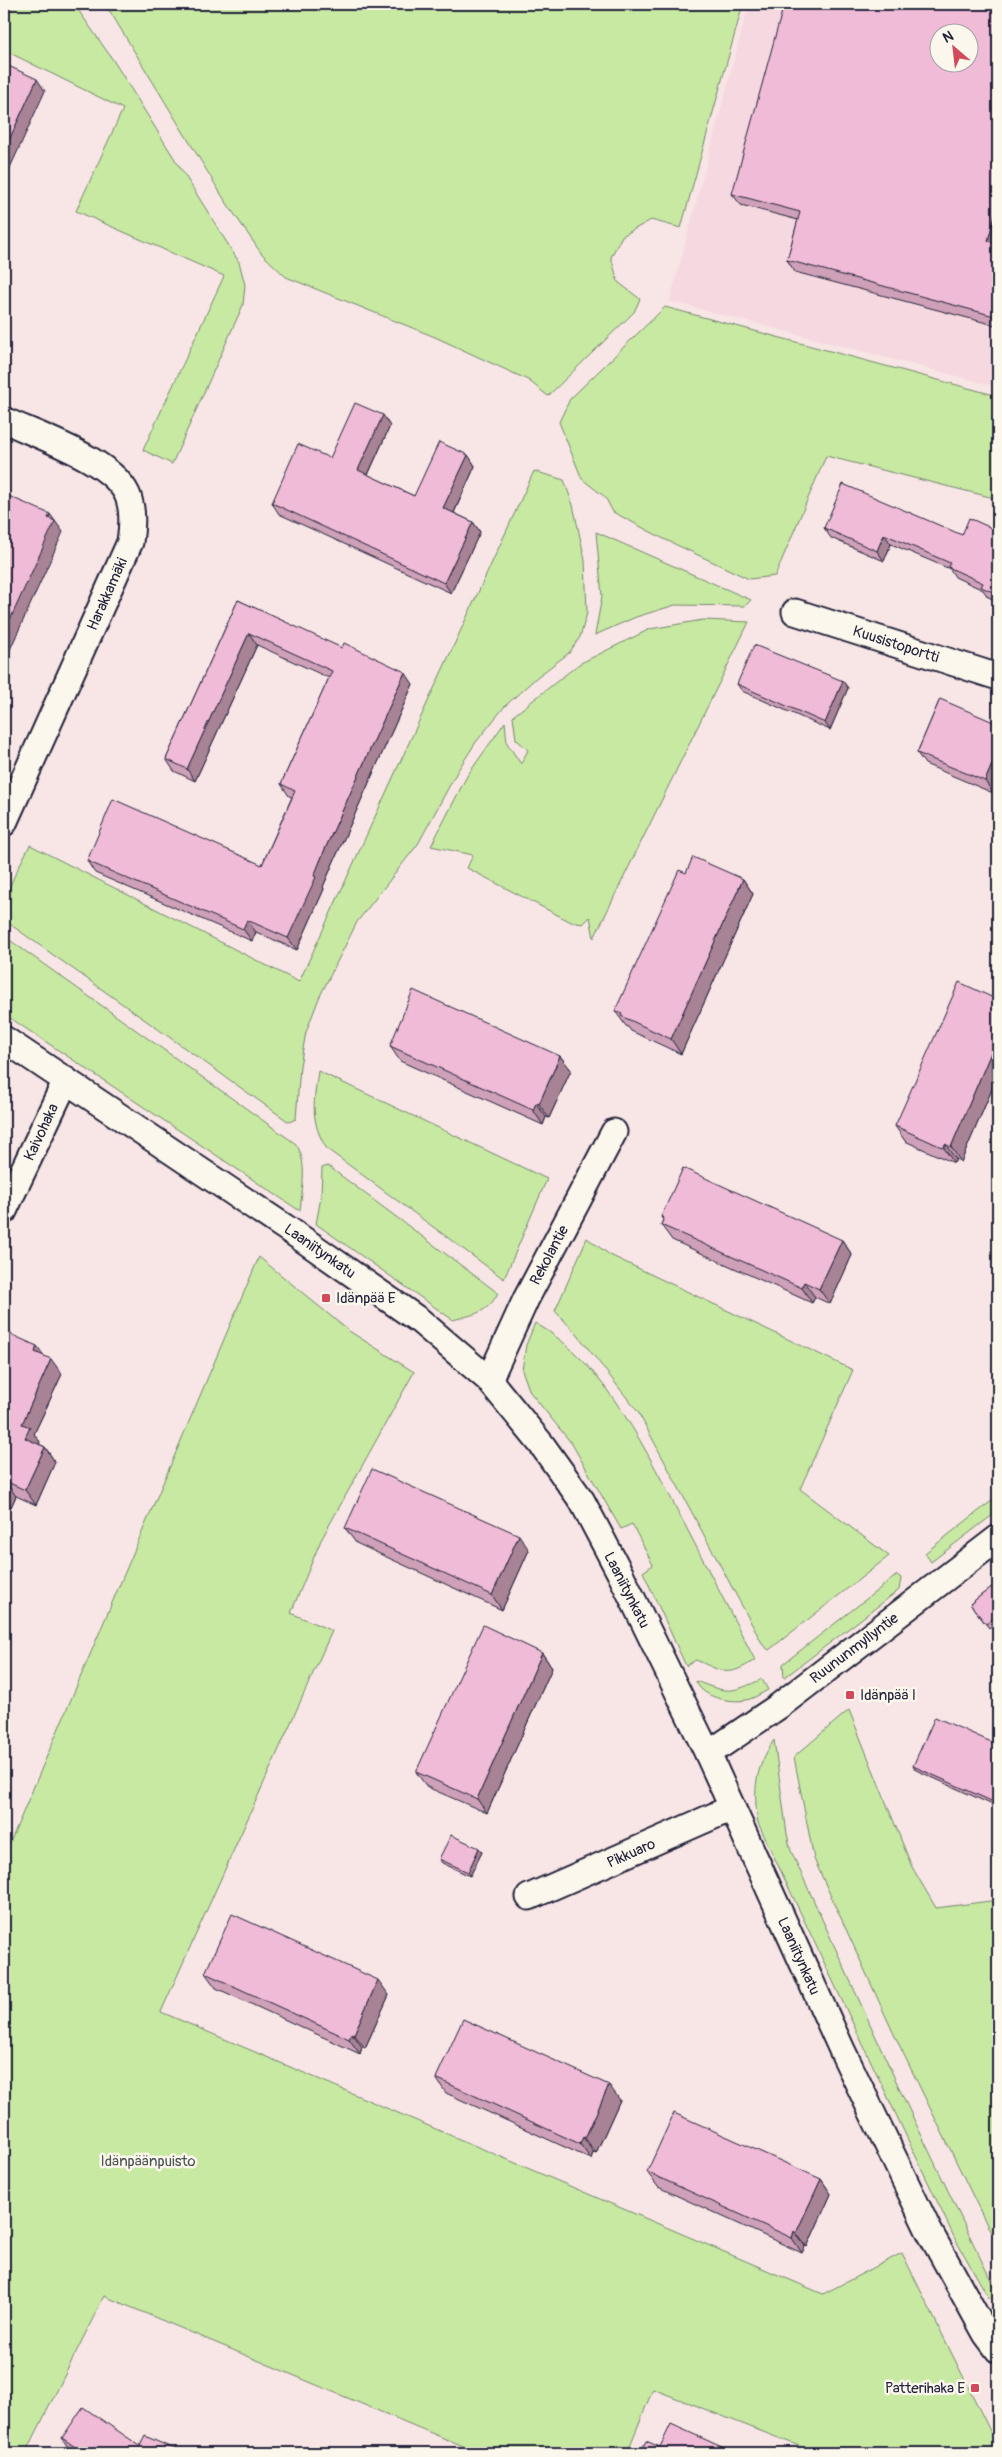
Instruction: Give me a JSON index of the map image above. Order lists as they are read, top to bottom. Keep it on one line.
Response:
{"streets":{"street":["Harakkamäki","Kuusistoportti","Kaivohaka","Laaniitynkatu","Rekolantie","Ruununmyllyntie","Pikkuaro"]},"crossings":[["Kaivohaka","Laaniitynkatu"],["Laaniitynkatu","Rekolantie"],["Laaniitynkatu","Ruununmyllyntie"],["Laaniitynkatu","Pikkuaro"]],"parks":["Idänpäänpuisto"],"places":{"transit":["Idänpää E","Idänpää I","Patterihaka E"]},"north":"top left"}
